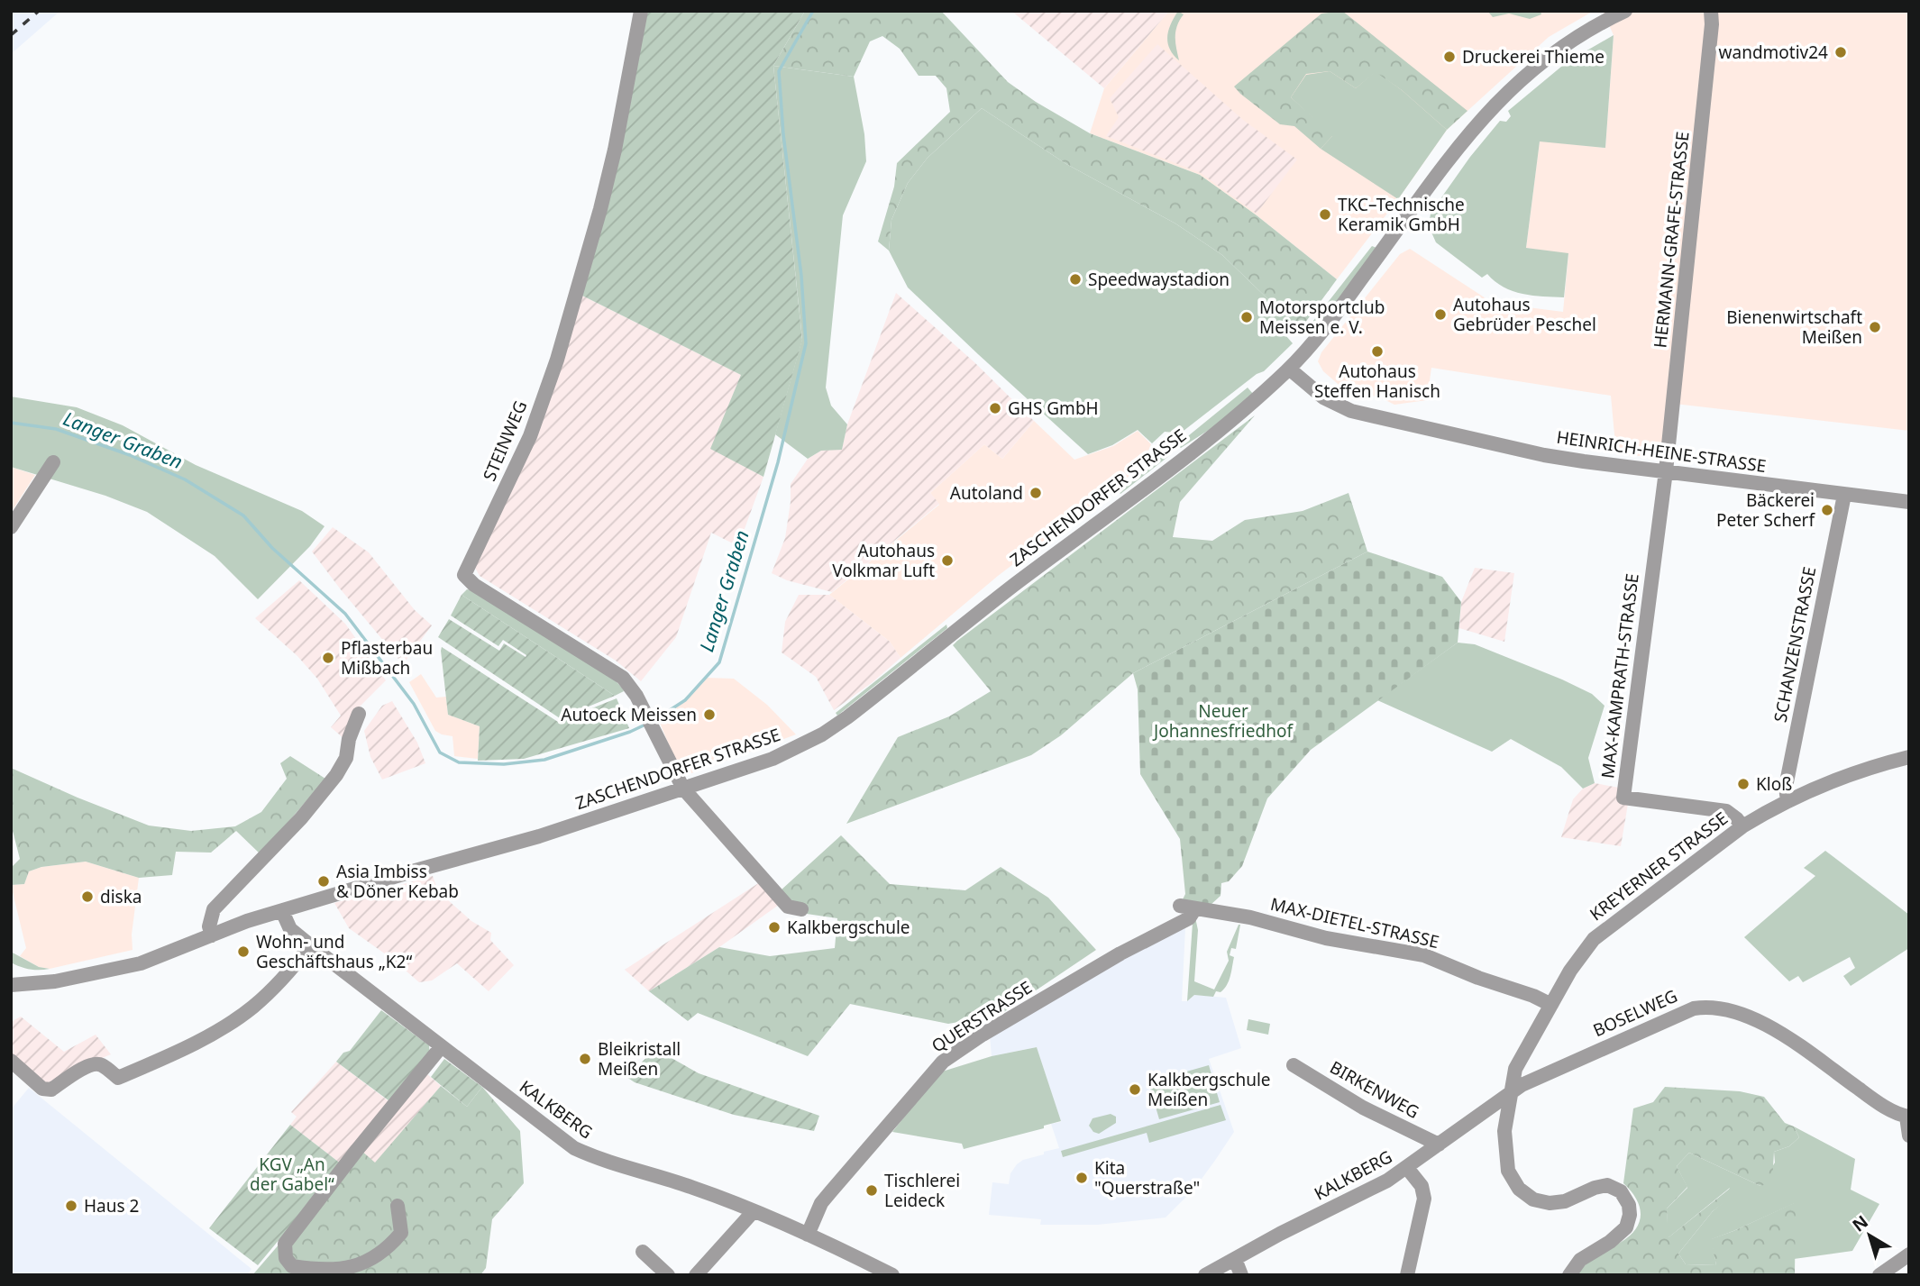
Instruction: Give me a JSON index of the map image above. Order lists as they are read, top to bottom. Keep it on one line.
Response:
{"streets":{"street":["HERMANN-GRAFE-STRASSE","STEINWEG","HEINRICH-HEINE-STRASSE","ZASCHENDORFER STRASSE","SCHANZENSTRASSE","MAX-KAMPRATH-STRASSE","KREYERNER STRASSE","MAX-DIETEL-STRASSE","BOSELWEG","QUERSTRASSE","BIRKENWEG","KALKBERG"]},"crossings":[["HERMANN-GRAFE-STRASSE","HEINRICH-HEINE-STRASSE"],["HERMANN-GRAFE-STRASSE","MAX-KAMPRATH-STRASSE"],["STEINWEG","ZASCHENDORFER STRASSE"],["HEINRICH-HEINE-STRASSE","ZASCHENDORFER STRASSE"],["HEINRICH-HEINE-STRASSE","SCHANZENSTRASSE"],["HEINRICH-HEINE-STRASSE","MAX-KAMPRATH-STRASSE"],["ZASCHENDORFER STRASSE","KALKBERG"],["SCHANZENSTRASSE","KREYERNER STRASSE"],["MAX-KAMPRATH-STRASSE","KREYERNER STRASSE"],["KREYERNER STRASSE","MAX-DIETEL-STRASSE"],["KREYERNER STRASSE","BOSELWEG"],["KREYERNER STRASSE","KALKBERG"],["MAX-DIETEL-STRASSE","QUERSTRASSE"],["BOSELWEG","KALKBERG"],["QUERSTRASSE","KALKBERG"],["BIRKENWEG","KALKBERG"]],"water":["Langer Graben"],"parks":["Neuer Johannesfriedhof","KGV „An der Gabel“"],"places":["wandmotiv24","Druckerei Thieme","TKC–Technische Keramik GmbH","Speedwaystadion","Autohaus Gebrüder Peschel","Motorsportclub Meissen e. V.","Bienenwirtschaft Meißen","Autohaus Steffen Hanisch","GHS GmbH","Autoland","Bäckerei Peter Scherf","Autohaus Volkmar Luft","Pflasterbau Mißbach","Autoeck Meissen","Kloß","Asia Imbiss & Döner Kebab","diska","Kalkbergschule","Wohn- und Geschäftshaus „K2“","Bleikristall Meißen","Kalkbergschule Meißen","Kita \"Querstraße\"","Tischlerei Leideck","Haus 2"],"north":"top left"}
